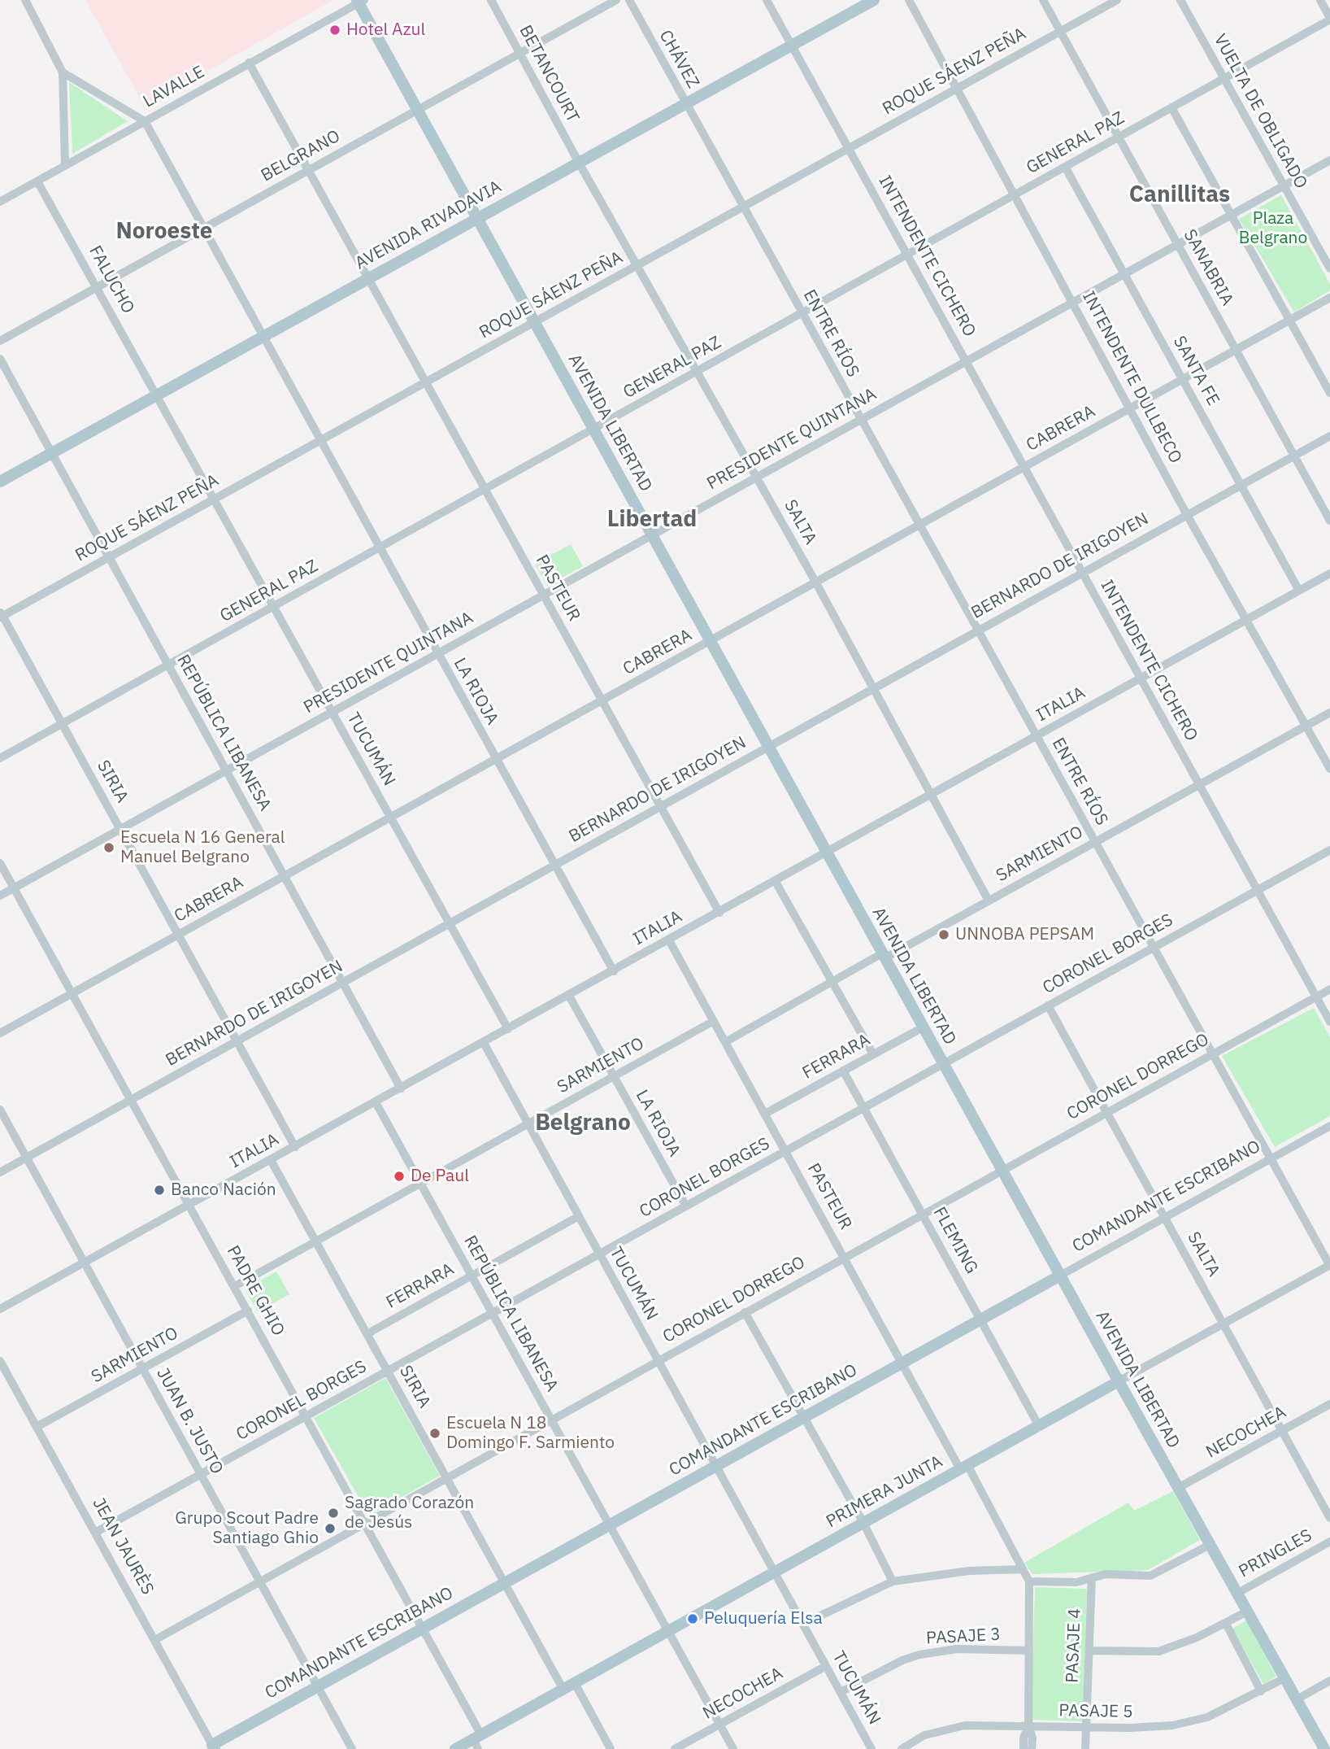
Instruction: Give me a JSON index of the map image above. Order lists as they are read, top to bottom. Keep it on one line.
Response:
{"streets":{"main road":["AVENIDA RIVADAVIA","AVENIDA LIBERTAD","COMANDANTE ESCRIBANO","PRIMERA JUNTA"],"street":["CHÁVEZ","ROQUE SÁENZ PEÑA","BETANCOURT","LAVALLE","VUELTA DE OBLIGADO","GENERAL PAZ","BELGRANO","INTENDENTE CICHERO","SANABRIA","FALUCHO","ENTRE RÍOS","SANTA FE","INTENDENTE DULLBECO","CABRERA","PRESIDENTE QUINTANA","SALTA","BERNARDO DE IRIGOYEN","PASTEUR","LA RIOJA","ITALIA","REPÚBLICA LIBANESA","TUCUMÁN","SIRIA","SARMIENTO","CORONEL BORGES","FERRARA","CORONEL DORREGO","FLEMING","PADRE GHIO","JUAN B. JUSTO","NECOCHEA","JEAN JAURÈS","PRINGLES","PASAJE 3","PASAJE 4","PASAJE 5"]},"crossings":[["CHÁVEZ","AVENIDA RIVADAVIA"],["CHÁVEZ","ENTRE RÍOS"],["ROQUE SÁENZ PEÑA","INTENDENTE CICHERO"],["ROQUE SÁENZ PEÑA","SANABRIA"],["ROQUE SÁENZ PEÑA","ENTRE RÍOS"],["ROQUE SÁENZ PEÑA","INTENDENTE DULLBECO"],["ROQUE SÁENZ PEÑA","AVENIDA LIBERTAD"],["ROQUE SÁENZ PEÑA","SALTA"],["ROQUE SÁENZ PEÑA","PASTEUR"],["ROQUE SÁENZ PEÑA","LA RIOJA"],["ROQUE SÁENZ PEÑA","REPÚBLICA LIBANESA"],["ROQUE SÁENZ PEÑA","TUCUMÁN"],["ROQUE SÁENZ PEÑA","SIRIA"],["BETANCOURT","BELGRANO"],["BETANCOURT","AVENIDA RIVADAVIA"],["BETANCOURT","SALTA"],["LAVALLE","FALUCHO"],["LAVALLE","AVENIDA LIBERTAD"],["LAVALLE","PASTEUR"],["LAVALLE","LA RIOJA"],["VUELTA DE OBLIGADO","GENERAL PAZ"],["VUELTA DE OBLIGADO","PRESIDENTE QUINTANA"],["GENERAL PAZ","INTENDENTE CICHERO"],["GENERAL PAZ","SANABRIA"],["GENERAL PAZ","ENTRE RÍOS"],["GENERAL PAZ","SANTA FE"],["GENERAL PAZ","INTENDENTE DULLBECO"],["GENERAL PAZ","AVENIDA LIBERTAD"],["GENERAL PAZ","SALTA"],["GENERAL PAZ","PASTEUR"],["GENERAL PAZ","LA RIOJA"],["GENERAL PAZ","REPÚBLICA LIBANESA"],["GENERAL PAZ","TUCUMÁN"],["GENERAL PAZ","SIRIA"],["BELGRANO","FALUCHO"],["BELGRANO","AVENIDA LIBERTAD"],["BELGRANO","PASTEUR"],["BELGRANO","LA RIOJA"],["AVENIDA RIVADAVIA","INTENDENTE CICHERO"],["AVENIDA RIVADAVIA","FALUCHO"],["AVENIDA RIVADAVIA","ENTRE RÍOS"],["AVENIDA RIVADAVIA","AVENIDA LIBERTAD"],["AVENIDA RIVADAVIA","SALTA"],["AVENIDA RIVADAVIA","PASTEUR"],["AVENIDA RIVADAVIA","LA RIOJA"],["AVENIDA RIVADAVIA","REPÚBLICA LIBANESA"],["AVENIDA RIVADAVIA","TUCUMÁN"],["INTENDENTE CICHERO","CABRERA"],["INTENDENTE CICHERO","PRESIDENTE QUINTANA"],["INTENDENTE CICHERO","BERNARDO DE IRIGOYEN"],["INTENDENTE CICHERO","ITALIA"],["INTENDENTE CICHERO","SARMIENTO"],["INTENDENTE CICHERO","CORONEL BORGES"],["INTENDENTE CICHERO","CORONEL DORREGO"],["SANABRIA","CABRERA"],["SANABRIA","PRESIDENTE QUINTANA"],["SANABRIA","BERNARDO DE IRIGOYEN"],["FALUCHO","TUCUMÁN"],["ENTRE RÍOS","CABRERA"],["ENTRE RÍOS","PRESIDENTE QUINTANA"],["ENTRE RÍOS","BERNARDO DE IRIGOYEN"],["ENTRE RÍOS","ITALIA"],["ENTRE RÍOS","SARMIENTO"],["ENTRE RÍOS","CORONEL BORGES"],["ENTRE RÍOS","CORONEL DORREGO"],["ENTRE RÍOS","COMANDANTE ESCRIBANO"],["ENTRE RÍOS","PRIMERA JUNTA"],["SANTA FE","CABRERA"],["SANTA FE","PRESIDENTE QUINTANA"],["SANTA FE","BERNARDO DE IRIGOYEN"],["SANTA FE","ITALIA"],["INTENDENTE DULLBECO","CABRERA"],["INTENDENTE DULLBECO","PRESIDENTE QUINTANA"],["INTENDENTE DULLBECO","BERNARDO DE IRIGOYEN"],["INTENDENTE DULLBECO","ITALIA"],["INTENDENTE DULLBECO","SARMIENTO"],["AVENIDA LIBERTAD","CABRERA"],["AVENIDA LIBERTAD","PRESIDENTE QUINTANA"],["AVENIDA LIBERTAD","BERNARDO DE IRIGOYEN"],["AVENIDA LIBERTAD","ITALIA"],["AVENIDA LIBERTAD","SARMIENTO"],["AVENIDA LIBERTAD","CORONEL BORGES"],["AVENIDA LIBERTAD","FERRARA"],["AVENIDA LIBERTAD","CORONEL DORREGO"],["AVENIDA LIBERTAD","COMANDANTE ESCRIBANO"],["AVENIDA LIBERTAD","NECOCHEA"],["AVENIDA LIBERTAD","PRIMERA JUNTA"],["AVENIDA LIBERTAD","PRINGLES"],["AVENIDA LIBERTAD","PASAJE 5"],["CABRERA","SALTA"],["CABRERA","PASTEUR"],["CABRERA","LA RIOJA"],["CABRERA","REPÚBLICA LIBANESA"],["CABRERA","TUCUMÁN"],["CABRERA","SIRIA"],["CABRERA","PADRE GHIO"],["PRESIDENTE QUINTANA","SALTA"],["PRESIDENTE QUINTANA","PASTEUR"],["PRESIDENTE QUINTANA","LA RIOJA"],["PRESIDENTE QUINTANA","REPÚBLICA LIBANESA"],["PRESIDENTE QUINTANA","TUCUMÁN"],["PRESIDENTE QUINTANA","SIRIA"],["PRESIDENTE QUINTANA","PADRE GHIO"],["SALTA","BERNARDO DE IRIGOYEN"],["SALTA","ITALIA"],["SALTA","SARMIENTO"],["SALTA","CORONEL BORGES"],["SALTA","CORONEL DORREGO"],["SALTA","COMANDANTE ESCRIBANO"],["SALTA","NECOCHEA"],["SALTA","PRIMERA JUNTA"],["BERNARDO DE IRIGOYEN","PASTEUR"],["BERNARDO DE IRIGOYEN","LA RIOJA"],["BERNARDO DE IRIGOYEN","REPÚBLICA LIBANESA"],["BERNARDO DE IRIGOYEN","TUCUMÁN"],["BERNARDO DE IRIGOYEN","SIRIA"],["BERNARDO DE IRIGOYEN","PADRE GHIO"],["BERNARDO DE IRIGOYEN","JUAN B. JUSTO"],["PASTEUR","ITALIA"],["PASTEUR","SARMIENTO"],["PASTEUR","CORONEL BORGES"],["PASTEUR","FERRARA"],["PASTEUR","CORONEL DORREGO"],["PASTEUR","COMANDANTE ESCRIBANO"],["PASTEUR","PRIMERA JUNTA"],["LA RIOJA","ITALIA"],["LA RIOJA","SARMIENTO"],["LA RIOJA","CORONEL BORGES"],["ITALIA","REPÚBLICA LIBANESA"],["ITALIA","TUCUMÁN"],["ITALIA","SIRIA"],["ITALIA","PADRE GHIO"],["ITALIA","JUAN B. JUSTO"],["REPÚBLICA LIBANESA","SARMIENTO"],["REPÚBLICA LIBANESA","CORONEL BORGES"],["REPÚBLICA LIBANESA","FERRARA"],["REPÚBLICA LIBANESA","CORONEL DORREGO"],["REPÚBLICA LIBANESA","COMANDANTE ESCRIBANO"],["REPÚBLICA LIBANESA","NECOCHEA"],["REPÚBLICA LIBANESA","PRIMERA JUNTA"],["TUCUMÁN","SARMIENTO"],["TUCUMÁN","CORONEL BORGES"],["TUCUMÁN","FERRARA"],["TUCUMÁN","CORONEL DORREGO"],["TUCUMÁN","COMANDANTE ESCRIBANO"],["TUCUMÁN","NECOCHEA"],["TUCUMÁN","PRIMERA JUNTA"],["TUCUMÁN","PASAJE 3"],["SIRIA","SARMIENTO"],["SIRIA","CORONEL BORGES"],["SIRIA","FERRARA"],["SIRIA","CORONEL DORREGO"],["SIRIA","COMANDANTE ESCRIBANO"],["SIRIA","PRIMERA JUNTA"],["SARMIENTO","PADRE GHIO"],["SARMIENTO","JUAN B. JUSTO"],["SARMIENTO","JEAN JAURÈS"],["CORONEL BORGES","FLEMING"],["CORONEL BORGES","PADRE GHIO"],["CORONEL BORGES","JUAN B. JUSTO"],["CORONEL BORGES","JEAN JAURÈS"],["FERRARA","FLEMING"],["CORONEL DORREGO","FLEMING"],["CORONEL DORREGO","PADRE GHIO"],["CORONEL DORREGO","JUAN B. JUSTO"],["CORONEL DORREGO","JEAN JAURÈS"],["COMANDANTE ESCRIBANO","FLEMING"],["COMANDANTE ESCRIBANO","PADRE GHIO"],["COMANDANTE ESCRIBANO","JUAN B. JUSTO"],["COMANDANTE ESCRIBANO","JEAN JAURÈS"],["FLEMING","PRIMERA JUNTA"],["PADRE GHIO","PRIMERA JUNTA"],["PASAJE 4","PASAJE 5"]],"districts":["Canillitas","Noroeste","Libertad","Belgrano"],"parks":["Plaza Belgrano"],"places":["Hotel Azul","Escuela N 16 General Manuel Belgrano","UNNOBA PEPSAM","De Paul","Banco Nación","Escuela N 18 Domingo F. Sarmiento","Sagrado Corazón de Jesús","Grupo Scout Padre Santiago Ghio","Peluquería Elsa"]}
